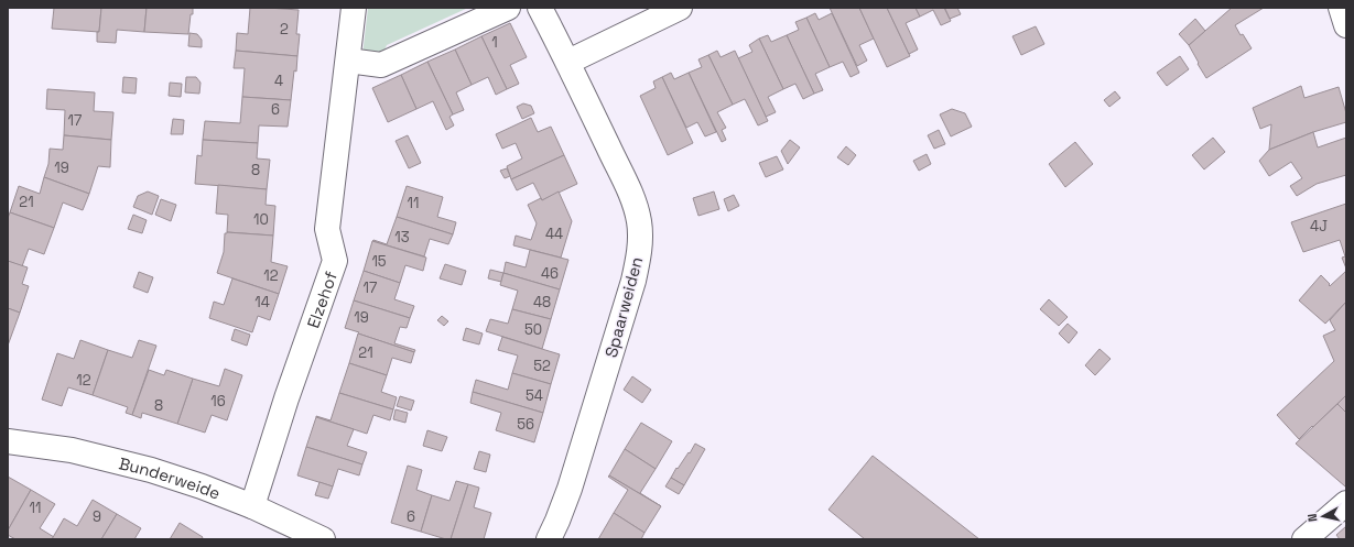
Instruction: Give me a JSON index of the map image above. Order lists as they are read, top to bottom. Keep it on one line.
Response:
{"streets":{"street":["Elzehof","Spaarweiden","Bunderweide"]},"crossings":[["Elzehof","Bunderweide"]],"house_numbers":["2","1","4","6","17","19","8","21","11","10","4J","44","13","15","46","12","17","14","48","19","50","21","52","12","54","16","8","56","11","9","6"],"north":"left"}
